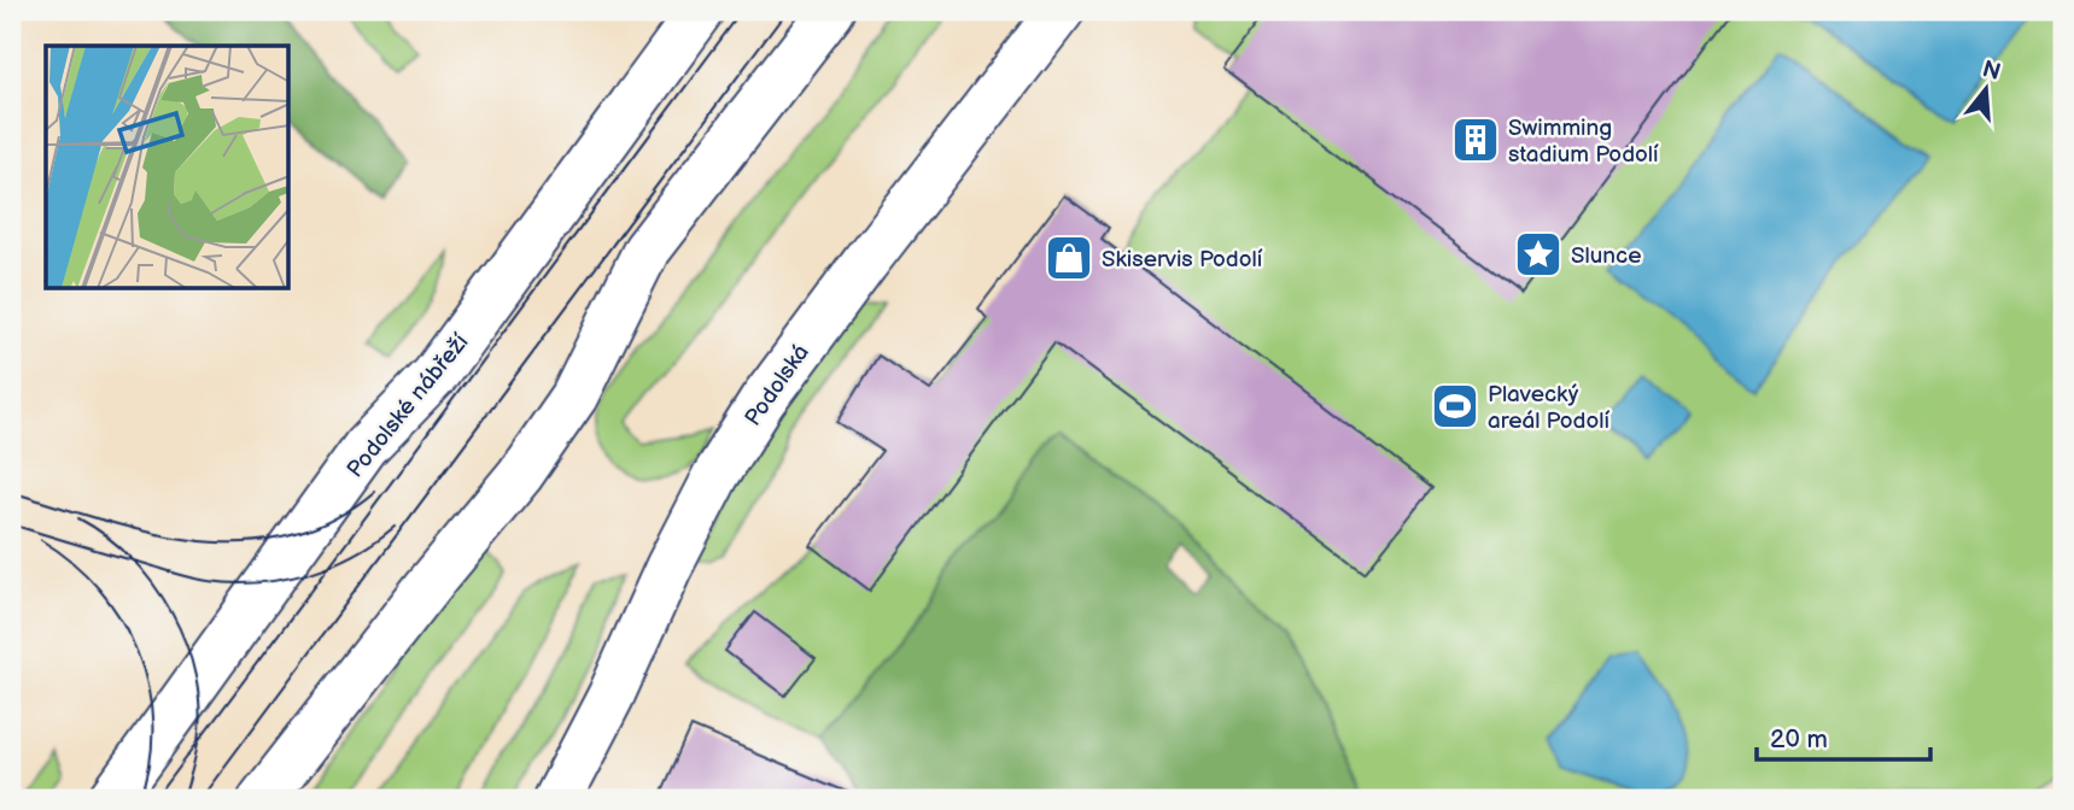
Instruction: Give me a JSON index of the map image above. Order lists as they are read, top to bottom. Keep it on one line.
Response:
{"streets":{"main road":["Podolská","Podolské nábřeží"]},"places":{"building":["Swimming stadium Podolí"],"place":["Slunce"],"shop":["Skiservis Podolí"],"sports":["Plavecký areál Podolí"]},"scale_bar":"20 m","north":"top"}
